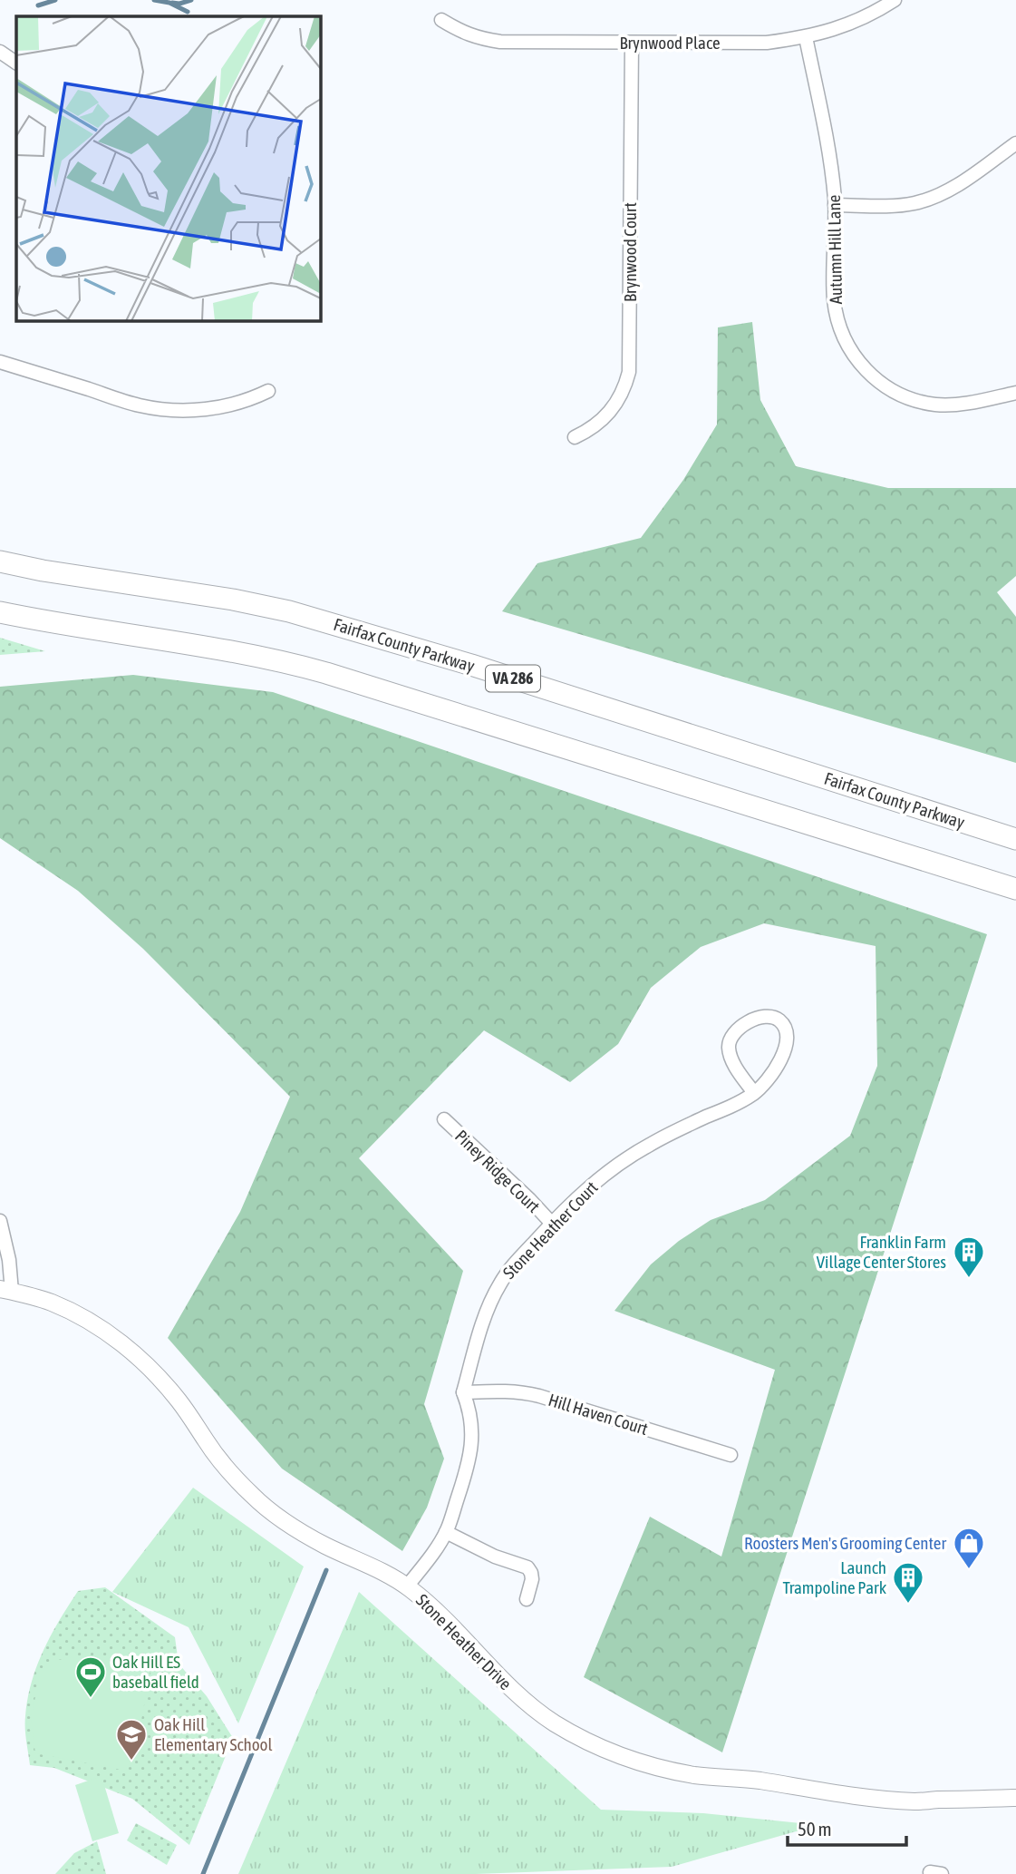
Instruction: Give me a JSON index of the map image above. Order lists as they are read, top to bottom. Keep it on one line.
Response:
{"streets":{"highway":["Fairfax County Parkway","VA 286"],"street":["Brynwood Place","Autumn Hill Lane","Brynwood Court","Piney Ridge Court","Stone Heather Court","Hill Haven Court","Stone Heather Drive"]},"crossings":[["Brynwood Place","Autumn Hill Lane"],["Brynwood Place","Brynwood Court"],["Piney Ridge Court","Stone Heather Court"],["Stone Heather Court","Hill Haven Court"]],"places":{"building":["Franklin Farm Village Center Stores","Launch Trampoline Park"],"shop":["Roosters Men's Grooming Center"],"sports":["Oak Hill ES baseball field"],"school or university":["Oak Hill Elementary School"]},"scale_bar":"50 m"}
